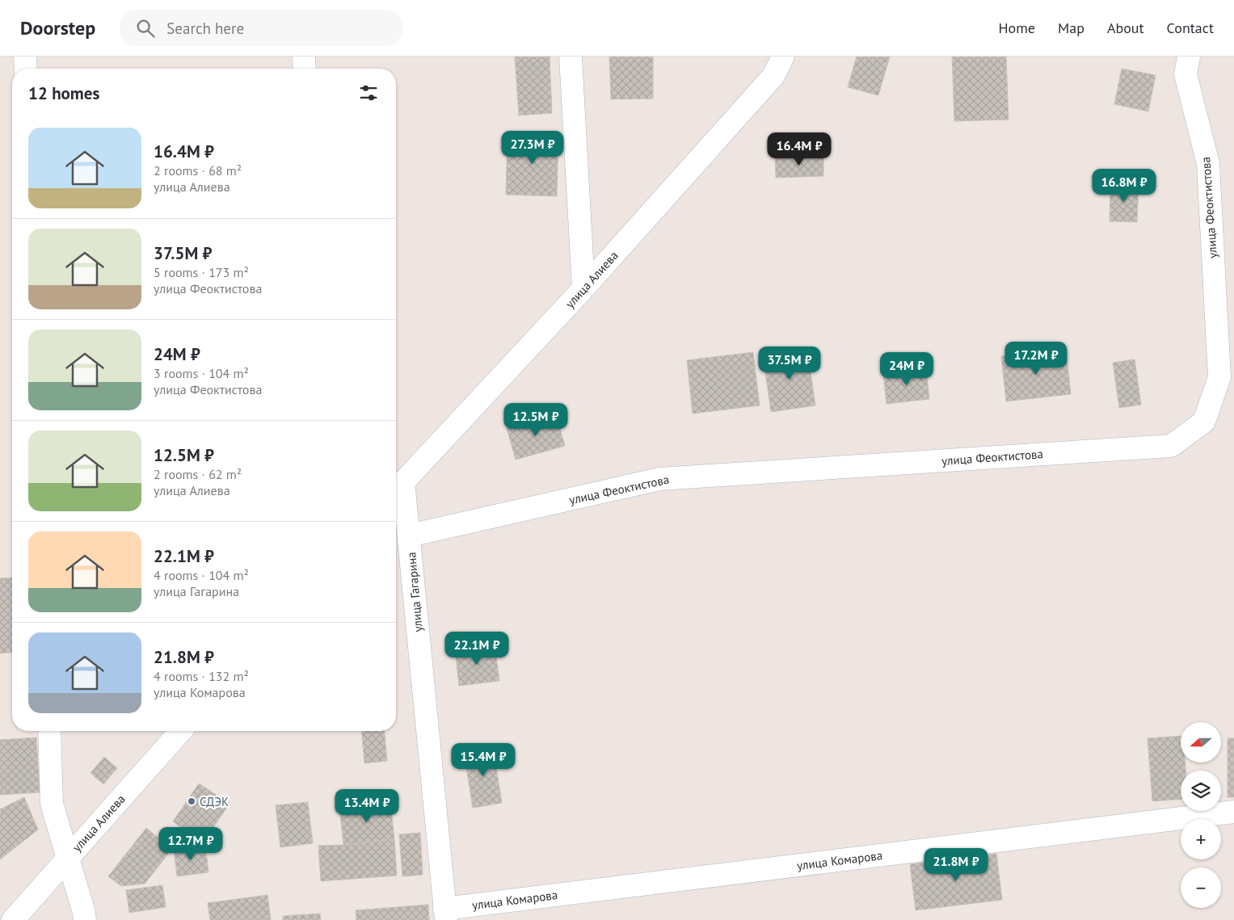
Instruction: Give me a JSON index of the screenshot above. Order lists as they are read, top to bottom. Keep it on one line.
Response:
{"streets":{"street":["улица Феоктистова","улица Алиева","улица Гагарина","улица Комарова"]},"crossings":[["улица Феоктистова","улица Гагарина"],["улица Алиева","улица Гагарина"],["улица Гагарина","улица Комарова"]],"places":["СДЭК"],"north":"left","page":{"header":"Doorstep","search":"Search here","nav":["Home","Map","About","Contact"],"heading":"12 homes","list":[{"name":"16.4M ₽","note":"2 rooms · 68 m² · улица Алиева"},{"name":"37.5M ₽","note":"5 rooms · 173 m² · улица Феоктистова"},{"name":"24M ₽","note":"3 rooms · 104 m² · улица Феоктистова"},{"name":"12.5M ₽","note":"2 rooms · 62 m² · улица Алиева"},{"name":"22.1M ₽","note":"4 rooms · 104 m² · улица Гагарина"},{"name":"21.8M ₽","note":"4 rooms · 132 m² · улица Комарова"}],"price":["27.3M ₽","16.4M ₽","16.8M ₽","17.2M ₽","37.5M ₽","24M ₽","12.5M ₽","22.1M ₽","15.4M ₽","13.4M ₽","12.7M ₽","21.8M ₽"],"map_buttons":["+","−"]}}
